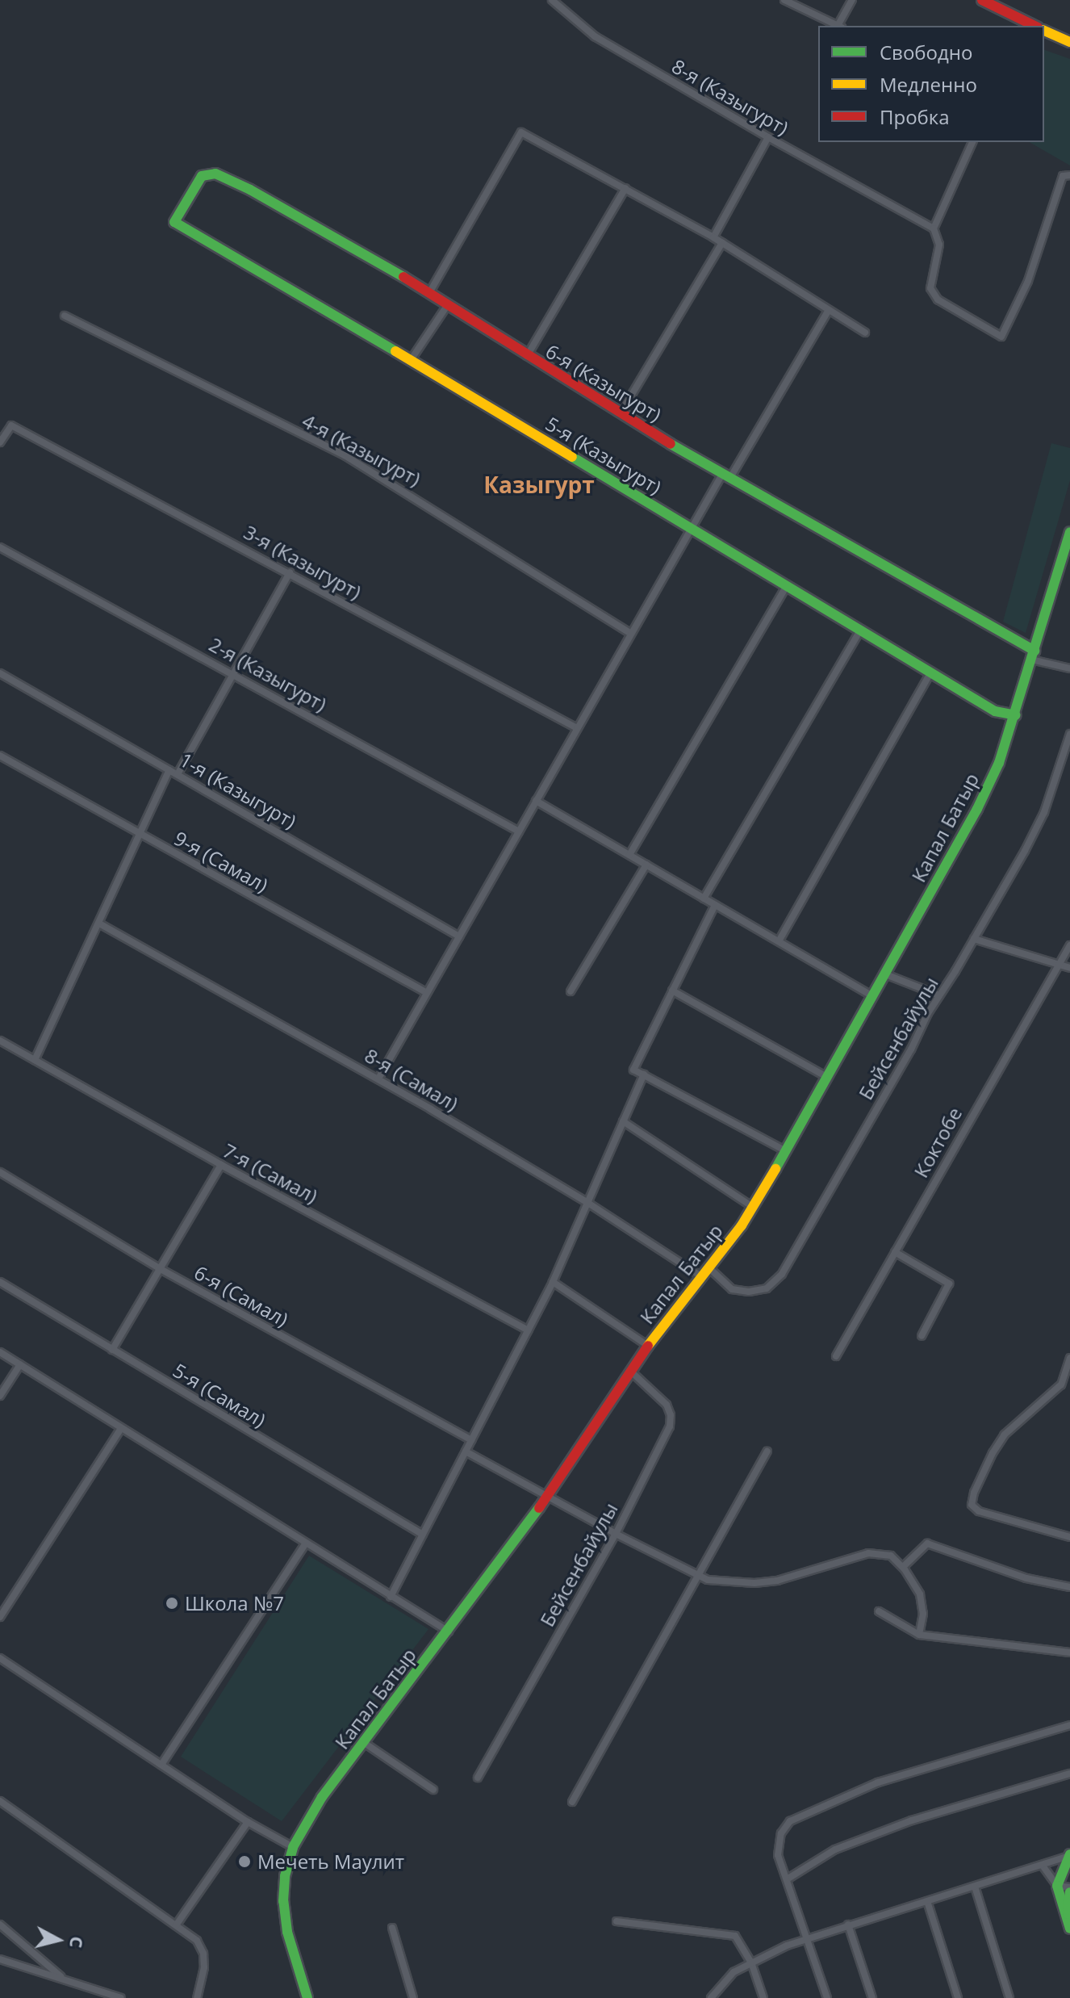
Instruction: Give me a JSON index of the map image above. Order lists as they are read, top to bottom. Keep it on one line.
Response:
{"streets":{"street":["8-я (Казыгурт)","6-я (Казыгурт)","4-я (Казыгурт)","5-я (Казыгурт)","3-я (Казыгурт)","2-я (Казыгурт)","1-я (Казыгурт)","Капал Батыр","9-я (Самал)","Бейсенбайулы","8-я (Самал)","Коктобе","7-я (Самал)","6-я (Самал)","5-я (Самал)"]},"crossings":[["6-я (Казыгурт)","5-я (Казыгурт)"],["6-я (Казыгурт)","Капал Батыр"],["5-я (Казыгурт)","Капал Батыр"],["Капал Батыр","Бейсенбайулы"],["Капал Батыр","8-я (Самал)"]],"districts":["Казыгурт"],"places":["Школа №7","Мечеть Маулит"],"legend":["Свободно","Медленно","Пробка"],"north":"right"}
